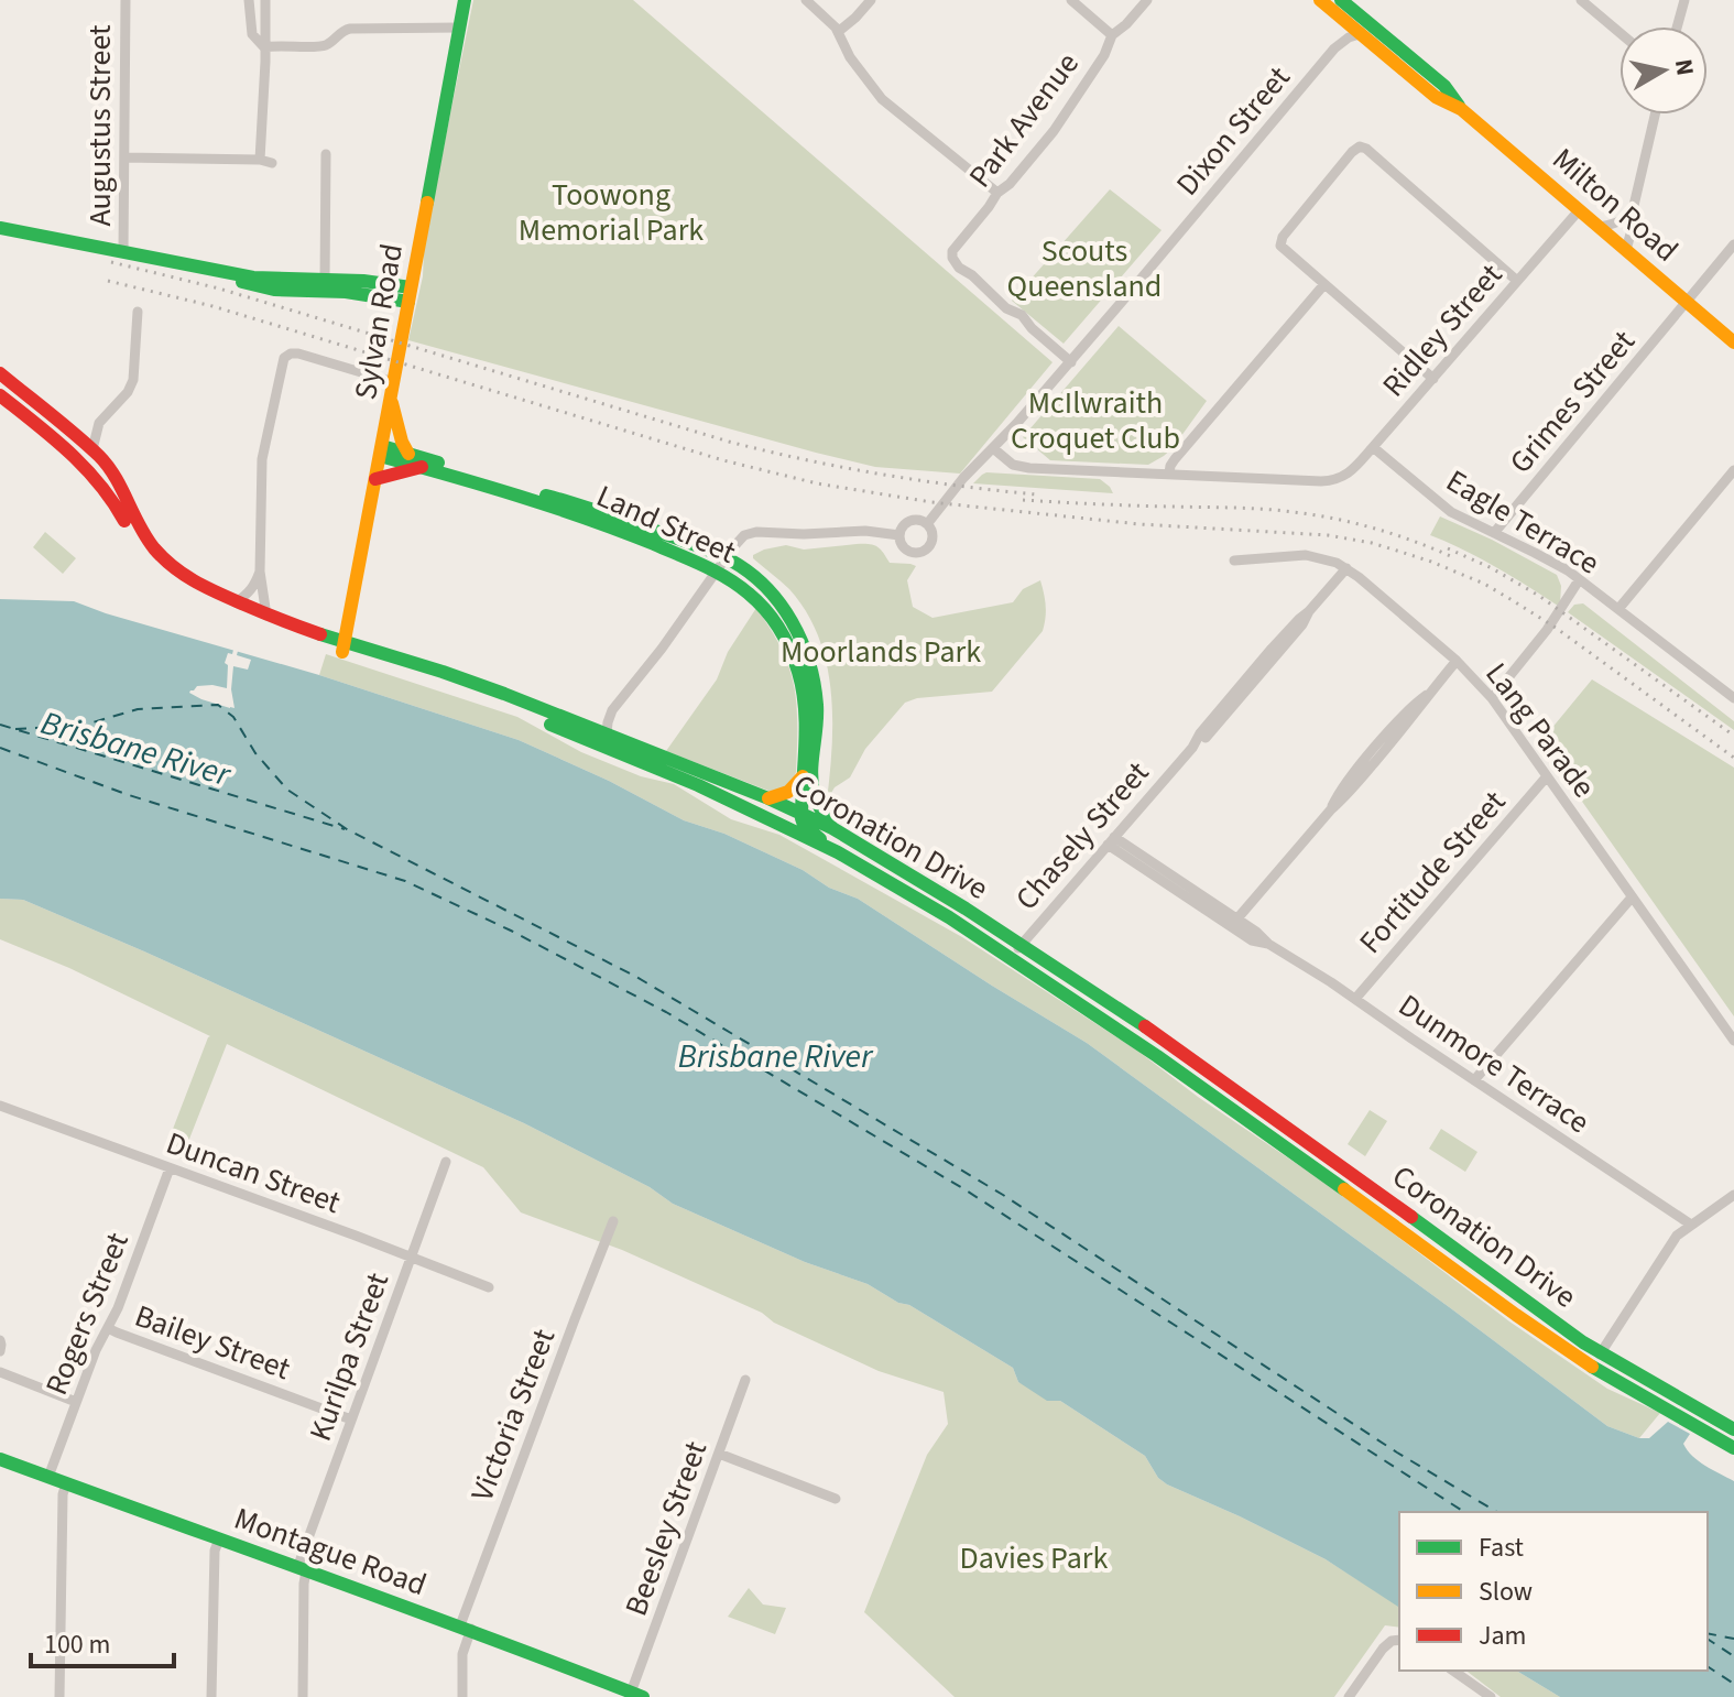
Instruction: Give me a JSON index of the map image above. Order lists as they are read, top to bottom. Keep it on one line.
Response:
{"streets":{"main road":["Milton Road","Sylvan Road","Land Street","Coronation Drive","Montague Road"],"street":["Park Avenue","Augustus Street","Dixon Street","Ridley Street","Grimes Street","Eagle Terrace","Lang Parade","Chasely Street","Fortitude Street","Dunmore Terrace","Duncan Street","Rogers Street","Bailey Street","Kurilpa Street","Victoria Street","Beesley Street"]},"crossings":[["Park Avenue","Dixon Street"],["Dixon Street","Milton Road"],["Milton Road","Ridley Street"],["Milton Road","Grimes Street"],["Sylvan Road","Land Street"],["Sylvan Road","Coronation Drive"],["Ridley Street","Eagle Terrace"],["Grimes Street","Eagle Terrace"],["Land Street","Coronation Drive"],["Lang Parade","Chasely Street"],["Lang Parade","Fortitude Street"],["Chasely Street","Coronation Drive"],["Chasely Street","Dunmore Terrace"],["Fortitude Street","Dunmore Terrace"],["Duncan Street","Rogers Street"],["Duncan Street","Kurilpa Street"],["Rogers Street","Bailey Street"],["Rogers Street","Montague Road"],["Bailey Street","Kurilpa Street"],["Kurilpa Street","Montague Road"],["Victoria Street","Montague Road"],["Beesley Street","Montague Road"]],"water":["Brisbane River"],"parks":["Toowong Memorial Park","Scouts Queensland","McIlwraith Croquet Club","Moorlands Park","Davies Park"],"legend":["Fast","Slow","Jam"],"scale_bar":"100 m","north":"right"}
